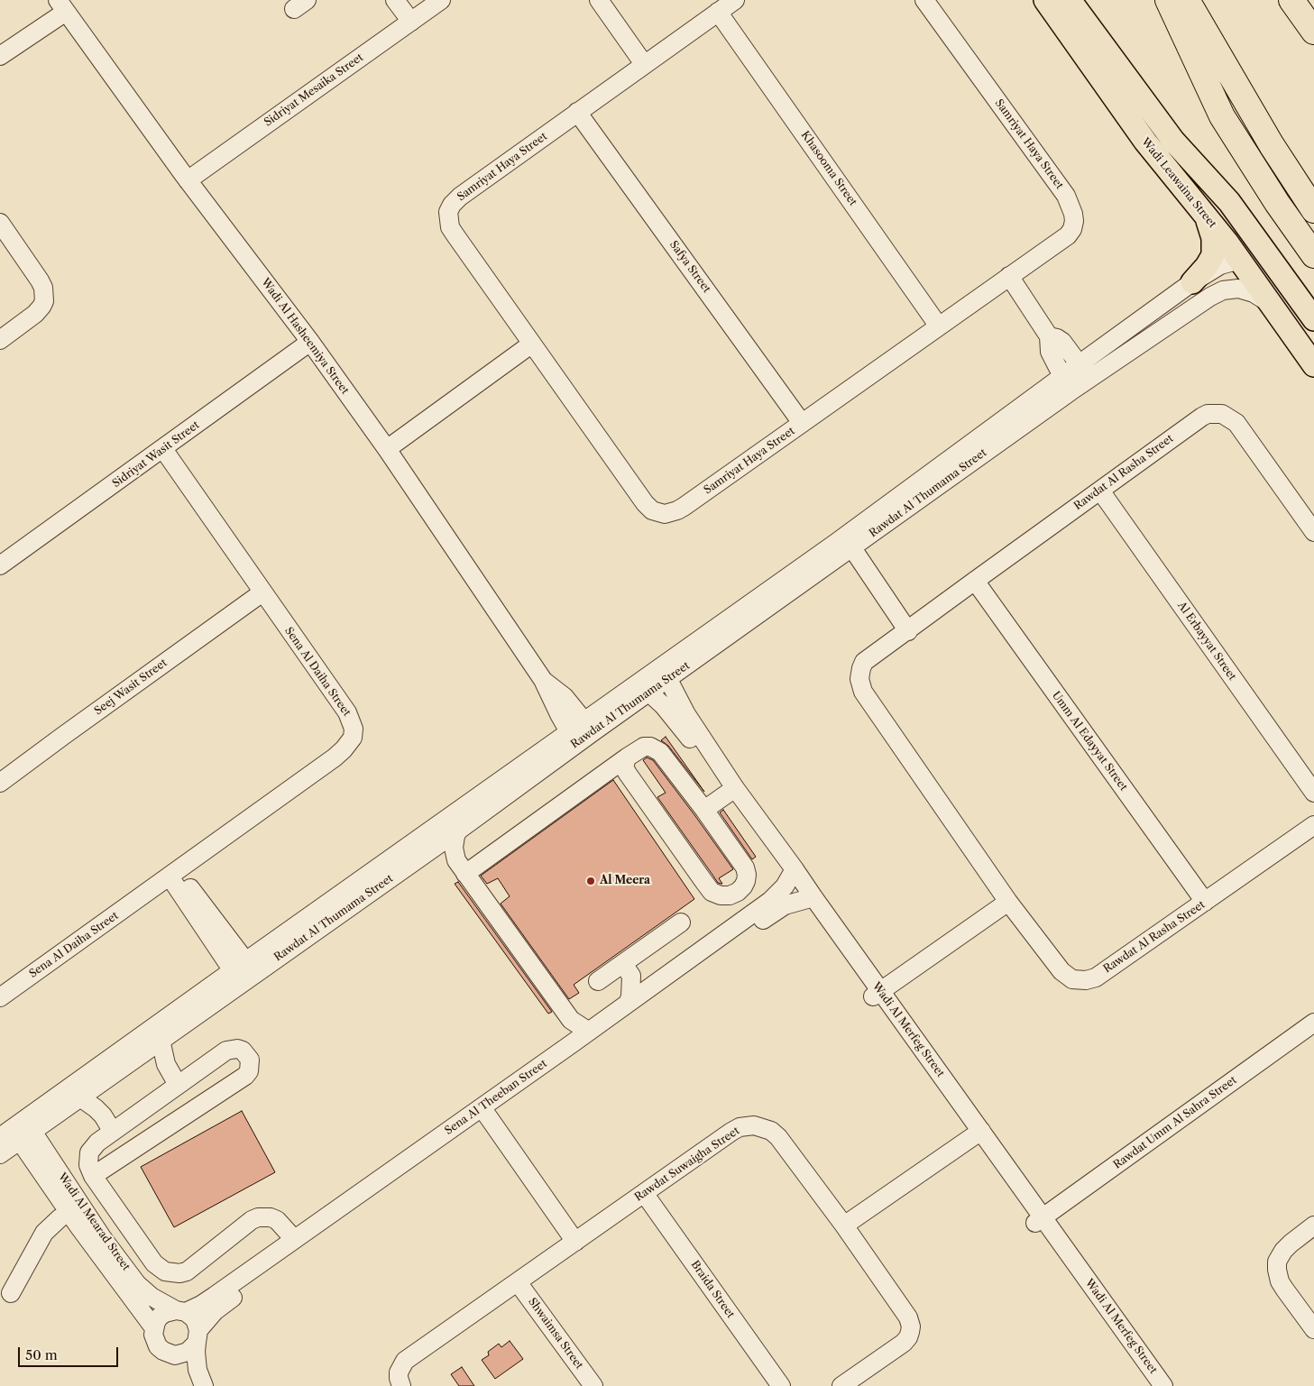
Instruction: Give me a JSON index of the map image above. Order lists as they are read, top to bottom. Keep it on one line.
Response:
{"streets":{"main road":["Wadi Leawaina Street"],"street":["Sidriyat Mesaika Street","Samriyat Haya Street","Khasooma Street","Safya Street","Wadi Al Hasheemiya Street","Sidriyat Wasit Street","Rawdat Al Rasha Street","Rawdat Al Thumama Street","Al Erbayyat Street","Sena Al Daiha Street","Seej Wasit Street","Umm Al Edayyat Street","Wadi Al Merfeg Street","Sena Al Theeban Street","Rawdat Umm Al Sahra Street","Rawdat Suwaigha Street","Wadi Al Mearad Street","Braida Street","Shwaimsa Street"]},"crossings":[["Sidriyat Mesaika Street","Wadi Al Hasheemiya Street"],["Samriyat Haya Street","Khasooma Street"],["Samriyat Haya Street","Safya Street"],["Wadi Leawaina Street","Rawdat Al Thumama Street"],["Wadi Al Hasheemiya Street","Sidriyat Wasit Street"],["Wadi Al Hasheemiya Street","Rawdat Al Thumama Street"],["Sidriyat Wasit Street","Sena Al Daiha Street"],["Rawdat Al Rasha Street","Al Erbayyat Street"],["Rawdat Al Rasha Street","Umm Al Edayyat Street"],["Rawdat Al Thumama Street","Wadi Al Merfeg Street"],["Rawdat Al Thumama Street","Wadi Al Mearad Street"],["Sena Al Daiha Street","Seej Wasit Street"],["Wadi Al Merfeg Street","Sena Al Theeban Street"],["Wadi Al Merfeg Street","Rawdat Umm Al Sahra Street"],["Sena Al Theeban Street","Wadi Al Mearad Street"],["Rawdat Suwaigha Street","Braida Street"],["Rawdat Suwaigha Street","Shwaimsa Street"]],"places":["Al Meera"],"scale_bar":"50 m"}
